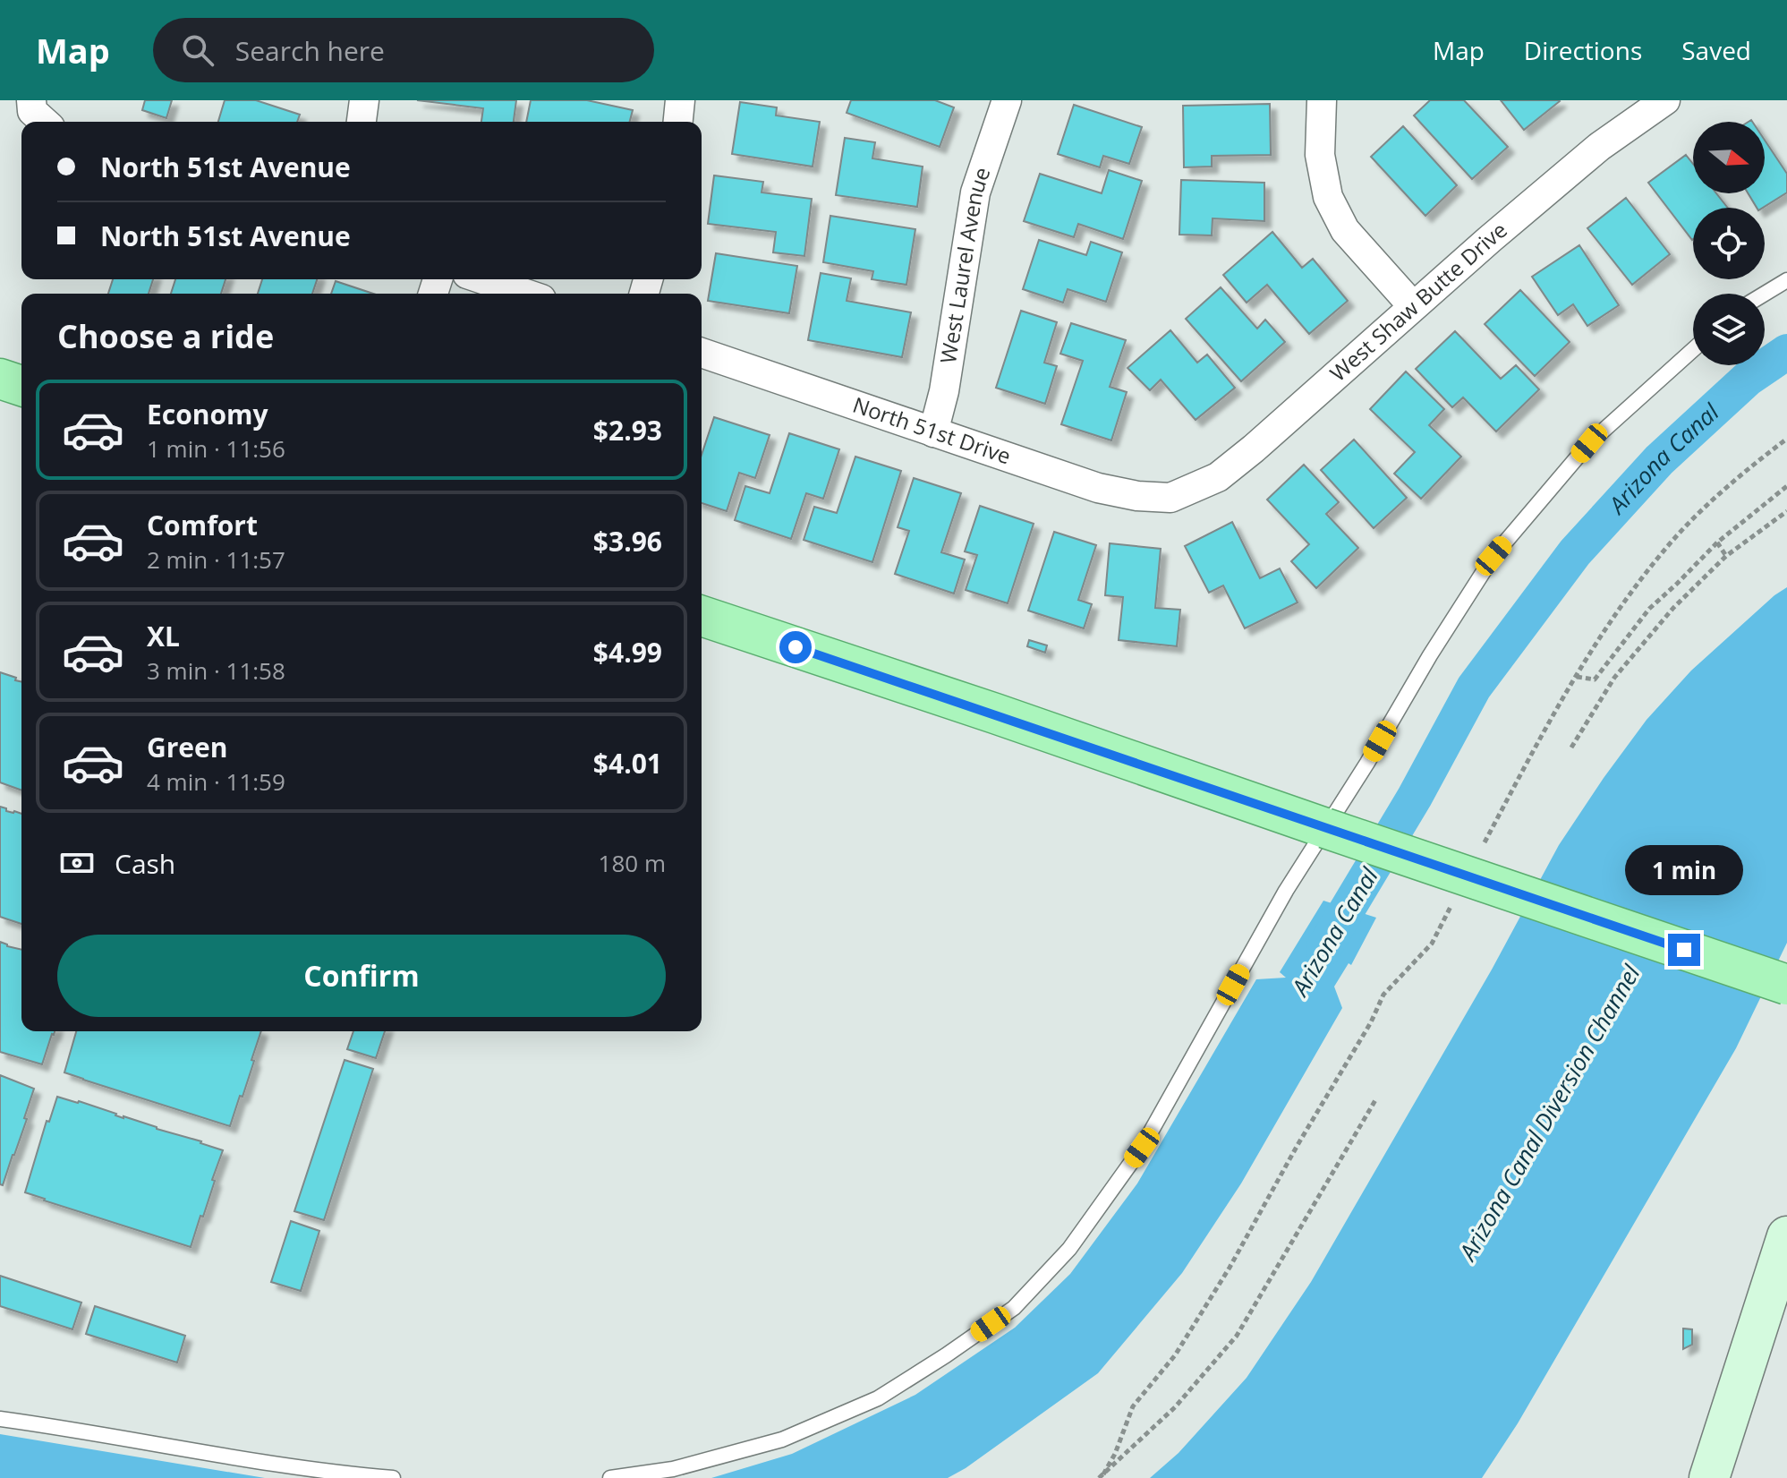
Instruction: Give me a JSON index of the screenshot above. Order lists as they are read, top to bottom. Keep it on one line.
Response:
{"streets":{"street":["West Laurel Avenue","West Shaw Butte Drive","North 51st Drive"]},"crossings":[["West Laurel Avenue","North 51st Drive"],["West Shaw Butte Drive","North 51st Drive"]],"water":["Arizona Canal","Arizona Canal Diversion Channel"],"north":"right","page":{"header":"Map","search":"Search here","nav":["Map","Directions","Saved"],"banner":["North 51st Avenue","North 51st Avenue"],"heading":"Choose a ride","list":[{"name":"Economy","note":"1 min · 11:56","value":"$2.93"},{"name":"Comfort","note":"2 min · 11:57","value":"$3.96"},{"name":"XL","note":"3 min · 11:58","value":"$4.99"},{"name":"Green","note":"4 min · 11:59","value":"$4.01"}],"pay":["Cash","180 m"],"bubble":"1 min","buttons":"Confirm"}}
